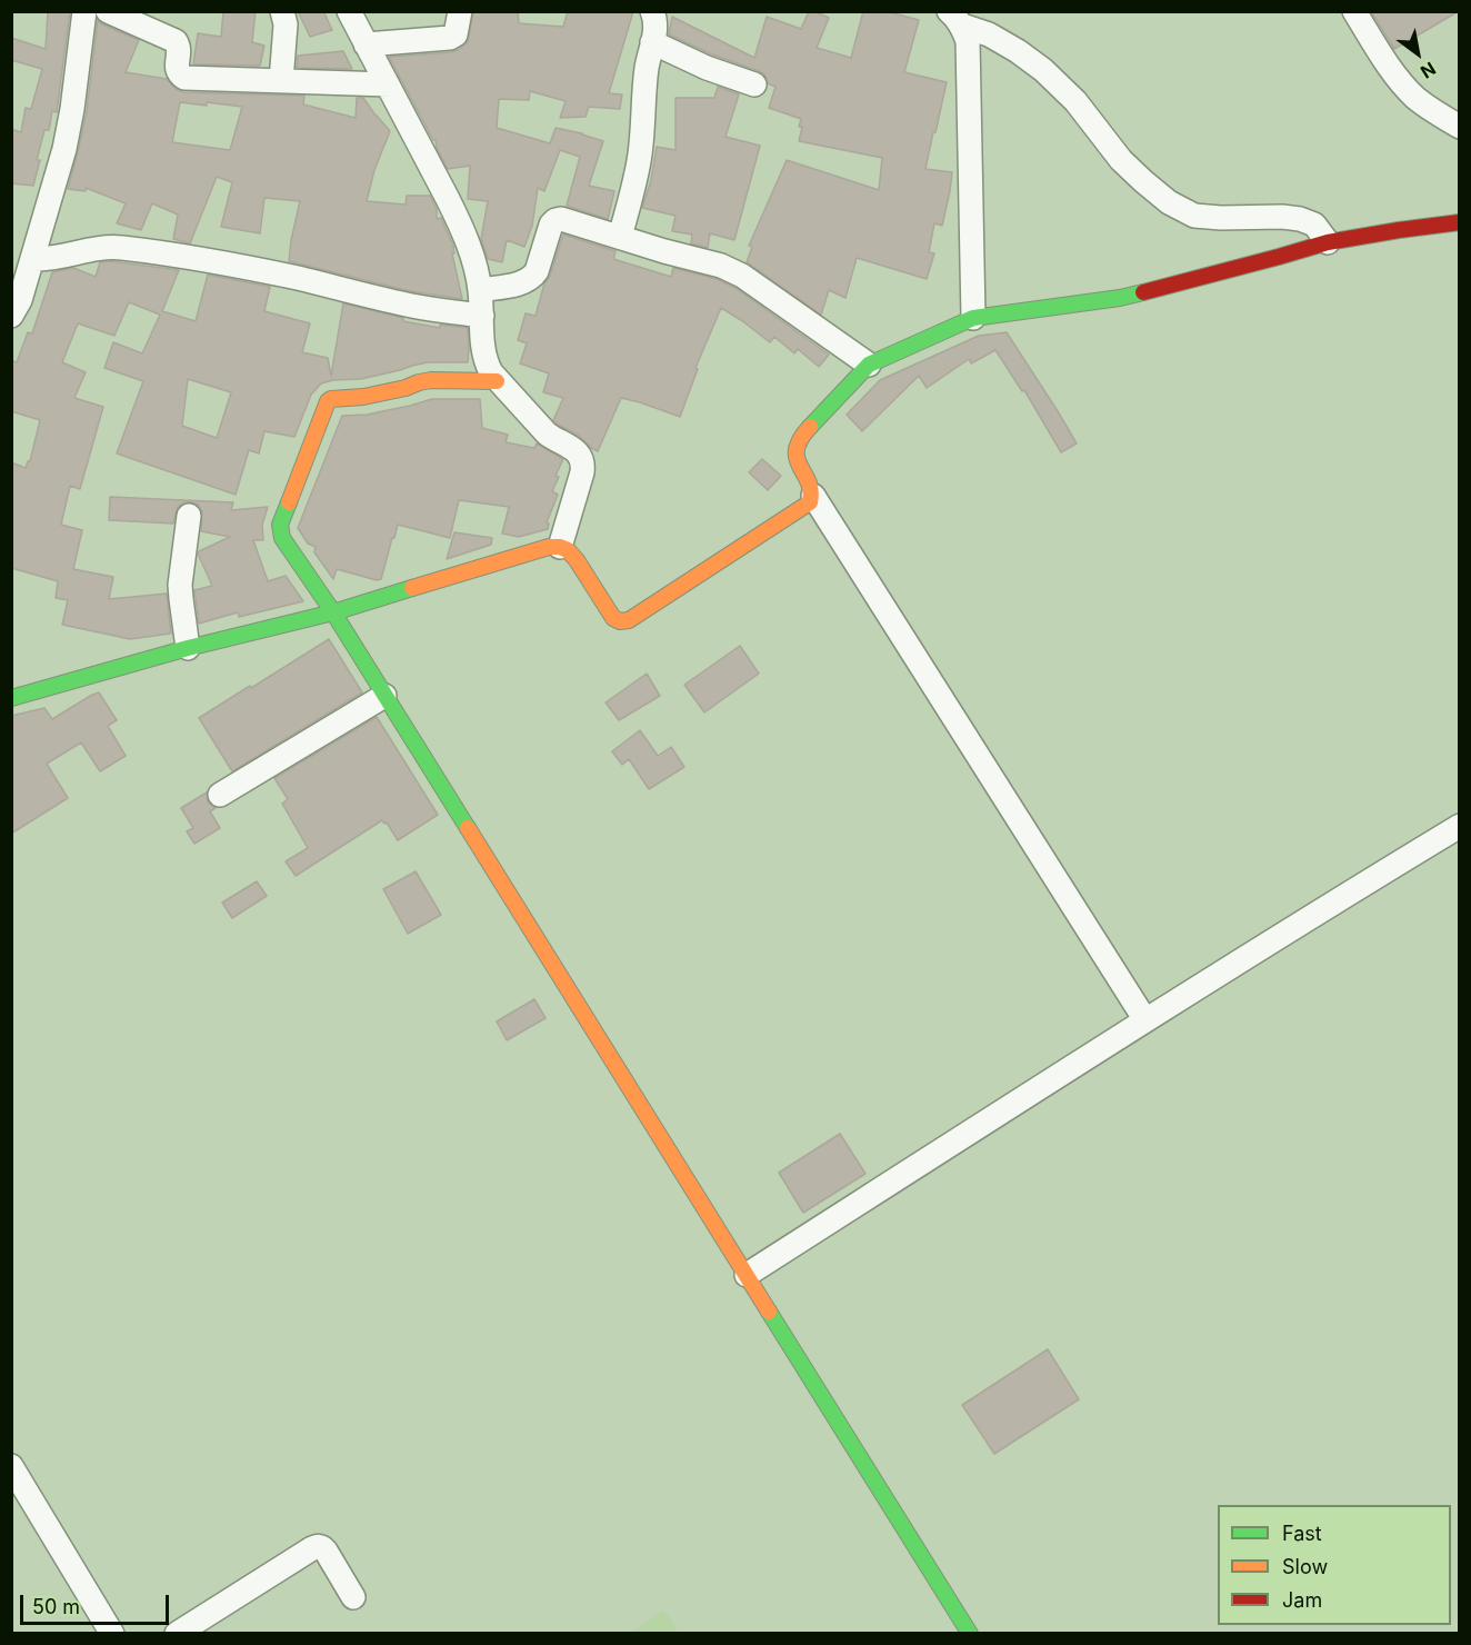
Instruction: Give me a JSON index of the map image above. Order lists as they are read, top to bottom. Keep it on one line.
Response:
{"legend":["Fast","Slow","Jam"],"scale_bar":"50 m","north":"bottom right"}
